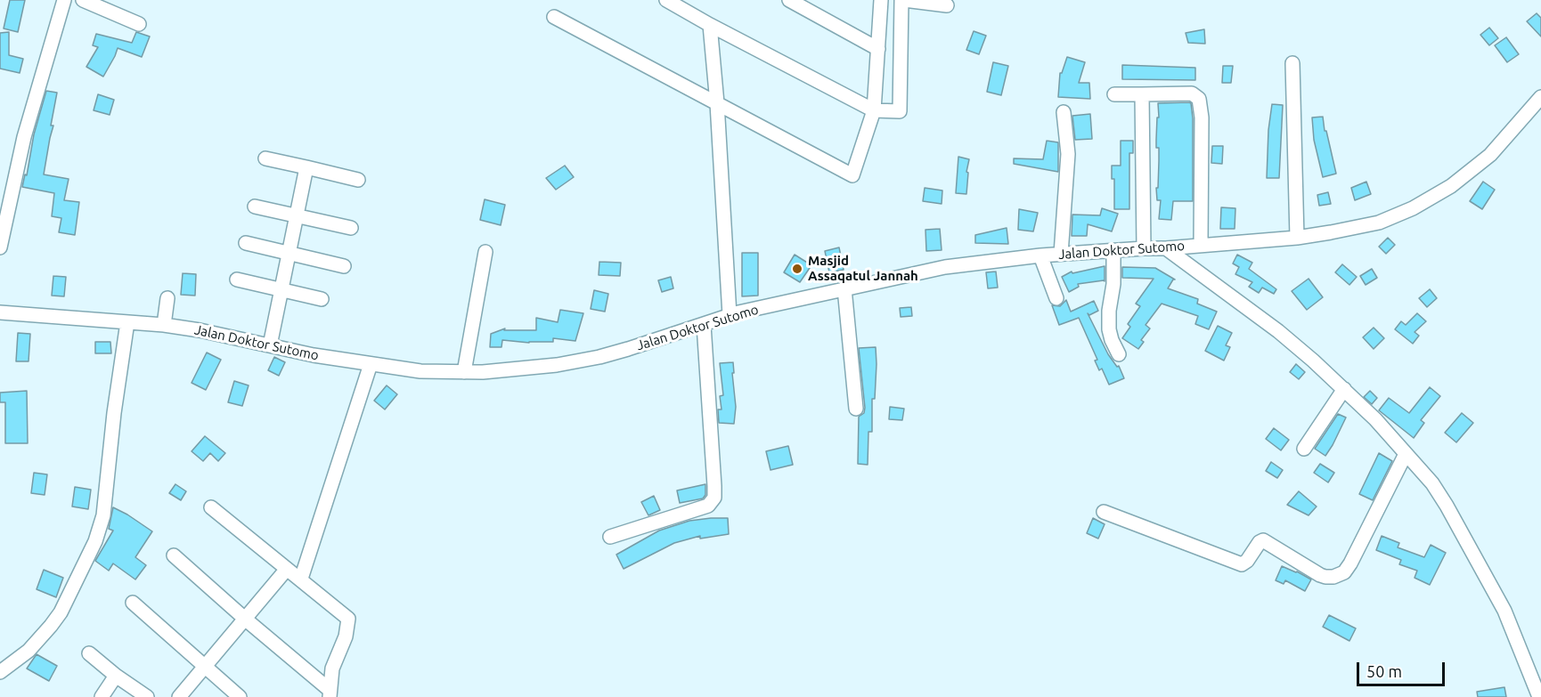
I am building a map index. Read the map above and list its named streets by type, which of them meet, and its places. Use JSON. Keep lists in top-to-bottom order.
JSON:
{
  "streets": {
    "street": ["Jalan Doktor Sutomo"]
  },
  "places": ["Masjid Assaqatul Jannah"],
  "scale_bar": "50 m"
}
